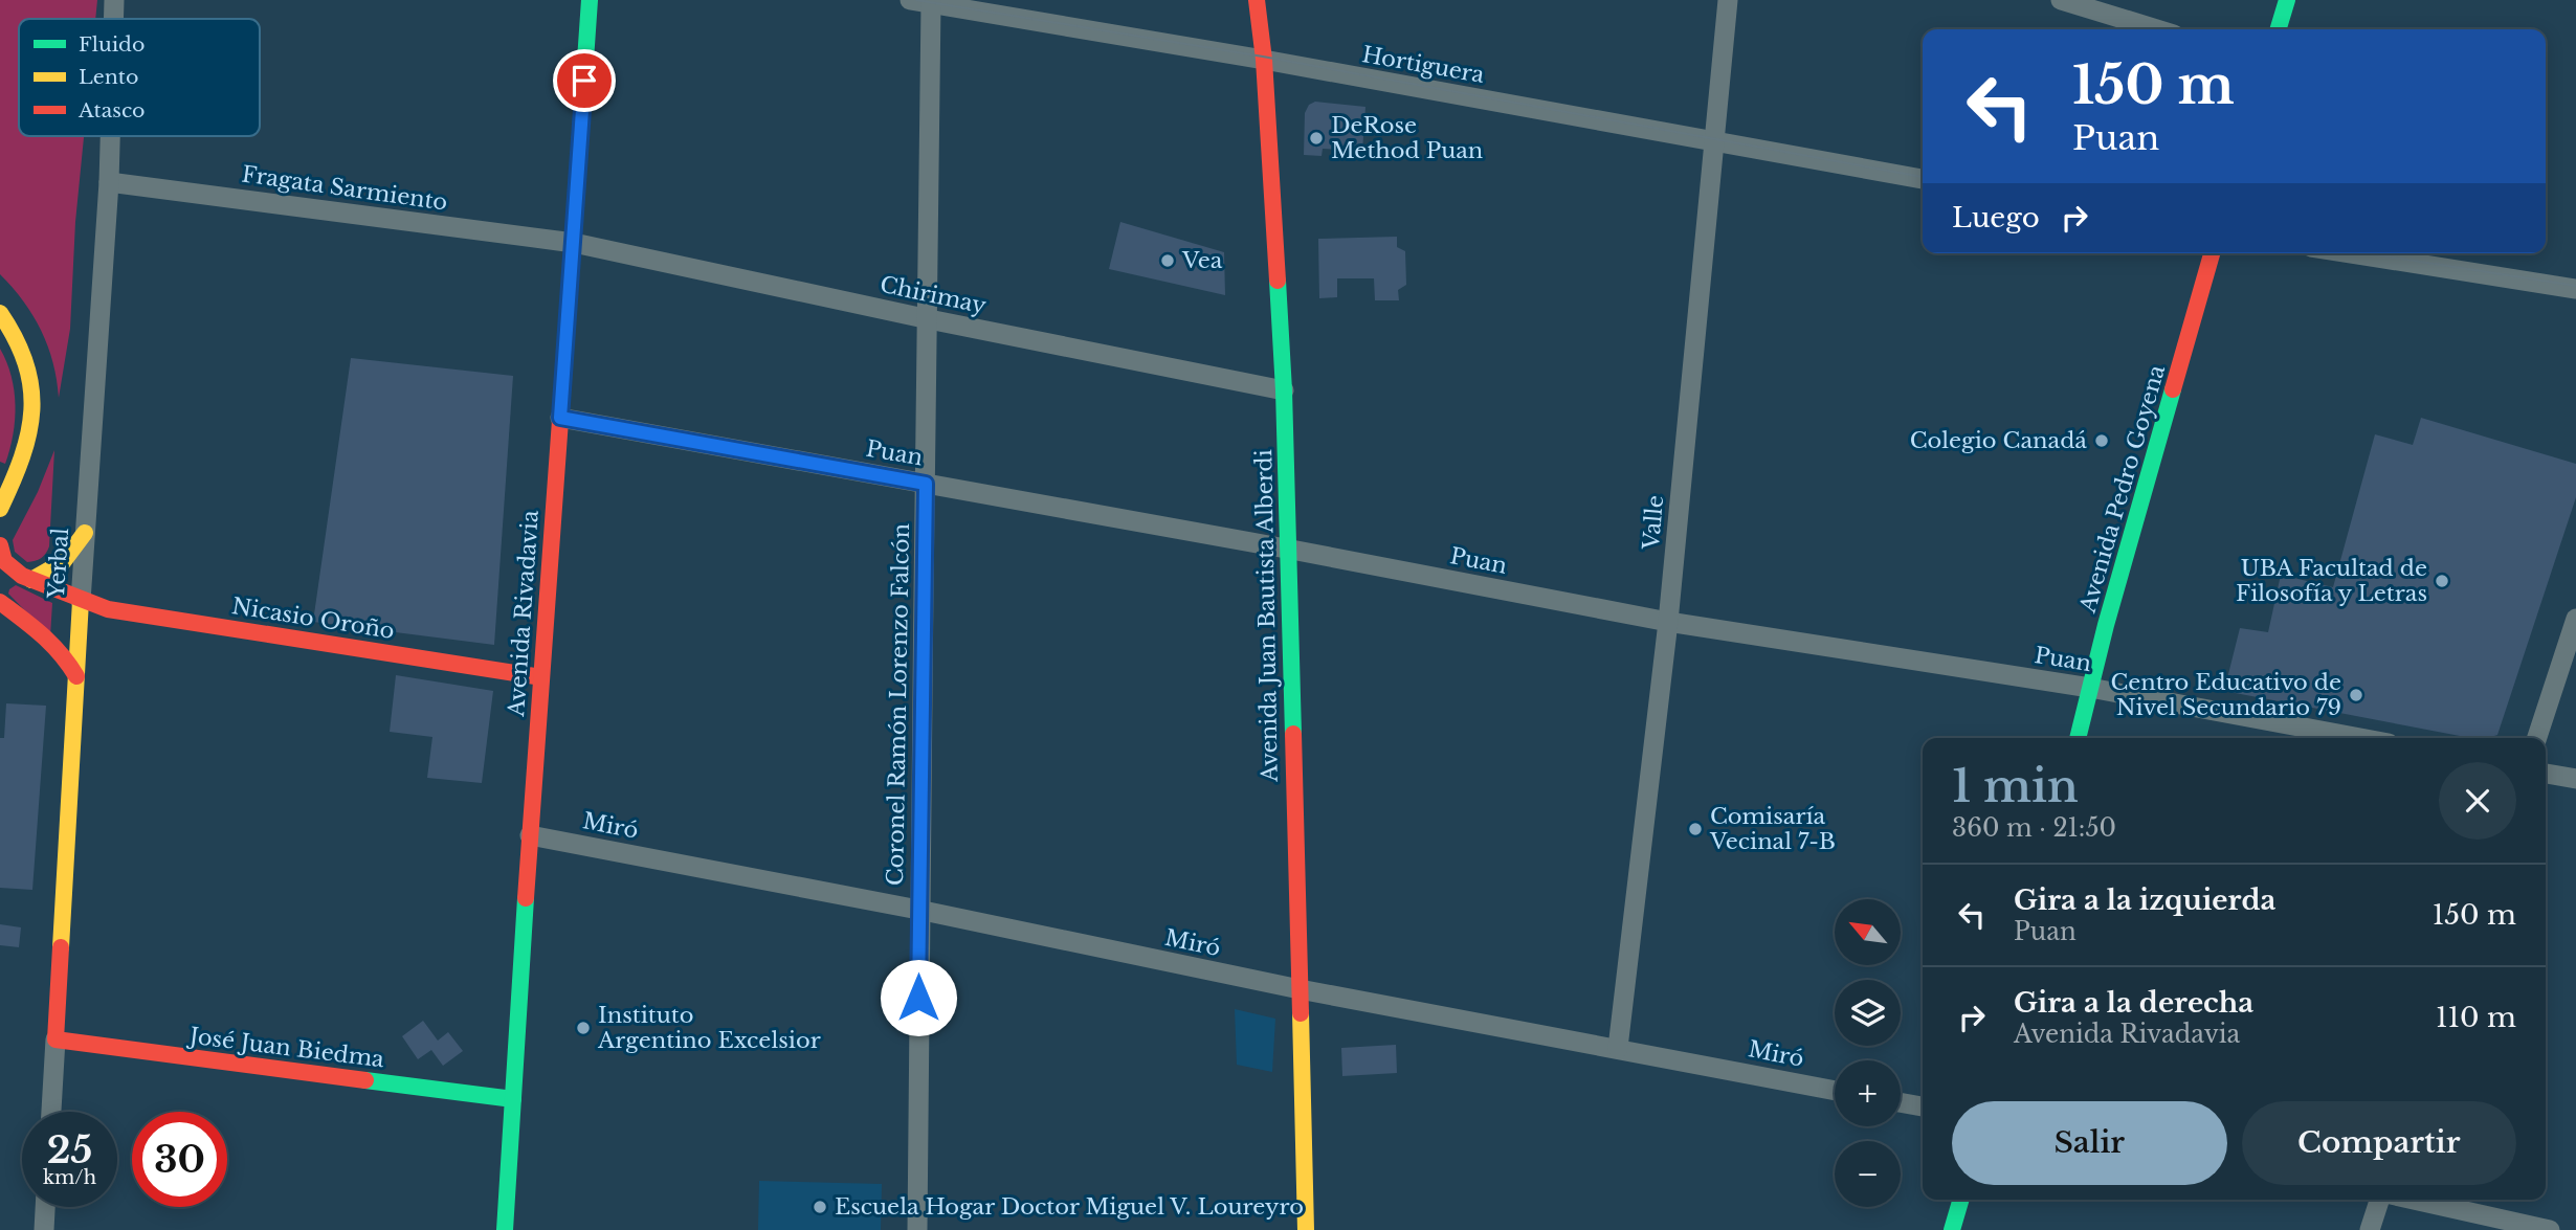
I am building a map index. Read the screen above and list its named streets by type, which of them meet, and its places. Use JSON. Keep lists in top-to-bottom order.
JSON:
{
  "streets": {
    "main road": [
      "Avenida Pedro Goyena",
      "Yerbal",
      "Avenida Rivadavia",
      "Avenida Juan Bautista Alberdi",
      "Nicasio Oroño",
      "José Juan Biedma"
    ],
    "street": [
      "Hortiguera",
      "Fragata Sarmiento",
      "Chirimay",
      "Puan",
      "Valle",
      "Coronel Ramón Lorenzo Falcón",
      "Miró"
    ]
  },
  "crossings": [
    ["Hortiguera", "Valle"],
    ["Hortiguera", "Avenida Juan Bautista Alberdi"],
    ["Hortiguera", "Coronel Ramón Lorenzo Falcón"],
    ["Fragata Sarmiento", "Chirimay"],
    ["Fragata Sarmiento", "Yerbal"],
    ["Fragata Sarmiento", "Avenida Rivadavia"],
    ["Chirimay", "Avenida Rivadavia"],
    ["Chirimay", "Avenida Juan Bautista Alberdi"],
    ["Chirimay", "Coronel Ramón Lorenzo Falcón"],
    ["Puan", "Avenida Pedro Goyena"],
    ["Puan", "Valle"],
    ["Puan", "Avenida Rivadavia"],
    ["Puan", "Avenida Juan Bautista Alberdi"],
    ["Puan", "Coronel Ramón Lorenzo Falcón"],
    ["Valle", "Miró"],
    ["Yerbal", "Nicasio Oroño"],
    ["Yerbal", "José Juan Biedma"],
    ["Avenida Rivadavia", "Nicasio Oroño"],
    ["Avenida Rivadavia", "Miró"],
    ["Avenida Rivadavia", "José Juan Biedma"],
    ["Avenida Juan Bautista Alberdi", "Miró"],
    ["Coronel Ramón Lorenzo Falcón", "Miró"]
  ],
  "places": [
    "DeRose Method Puan",
    "Vea",
    "Colegio Canadá",
    "UBA Facultad de Filosofía y Letras",
    "Centro Educativo de Nivel Secundario 79",
    "Comisaría Vecinal 7-B",
    "Instituto Argentino Excelsior",
    "Escuela Hogar Doctor Miguel V. Loureyro"
  ],
  "legend": ["Fluido", "Lento", "Atasco"],
  "north": "top left",
  "page": {
    "turn": ["150 m", "Puan"],
    "then": "Luego",
    "heading": ["1 min", "360 m · 21:50"],
    "list": [
      {
        "name": "Gira a la izquierda",
        "note": "Puan",
        "value": "150 m"
      },
      {
        "name": "Gira a la derecha",
        "note": "Avenida Rivadavia",
        "value": "110 m"
      }
    ],
    "map_buttons": ["+", "−"],
    "buttons": ["Salir", "Compartir"],
    "speed": "25 km/h",
    "limit": "30"
  }
}
